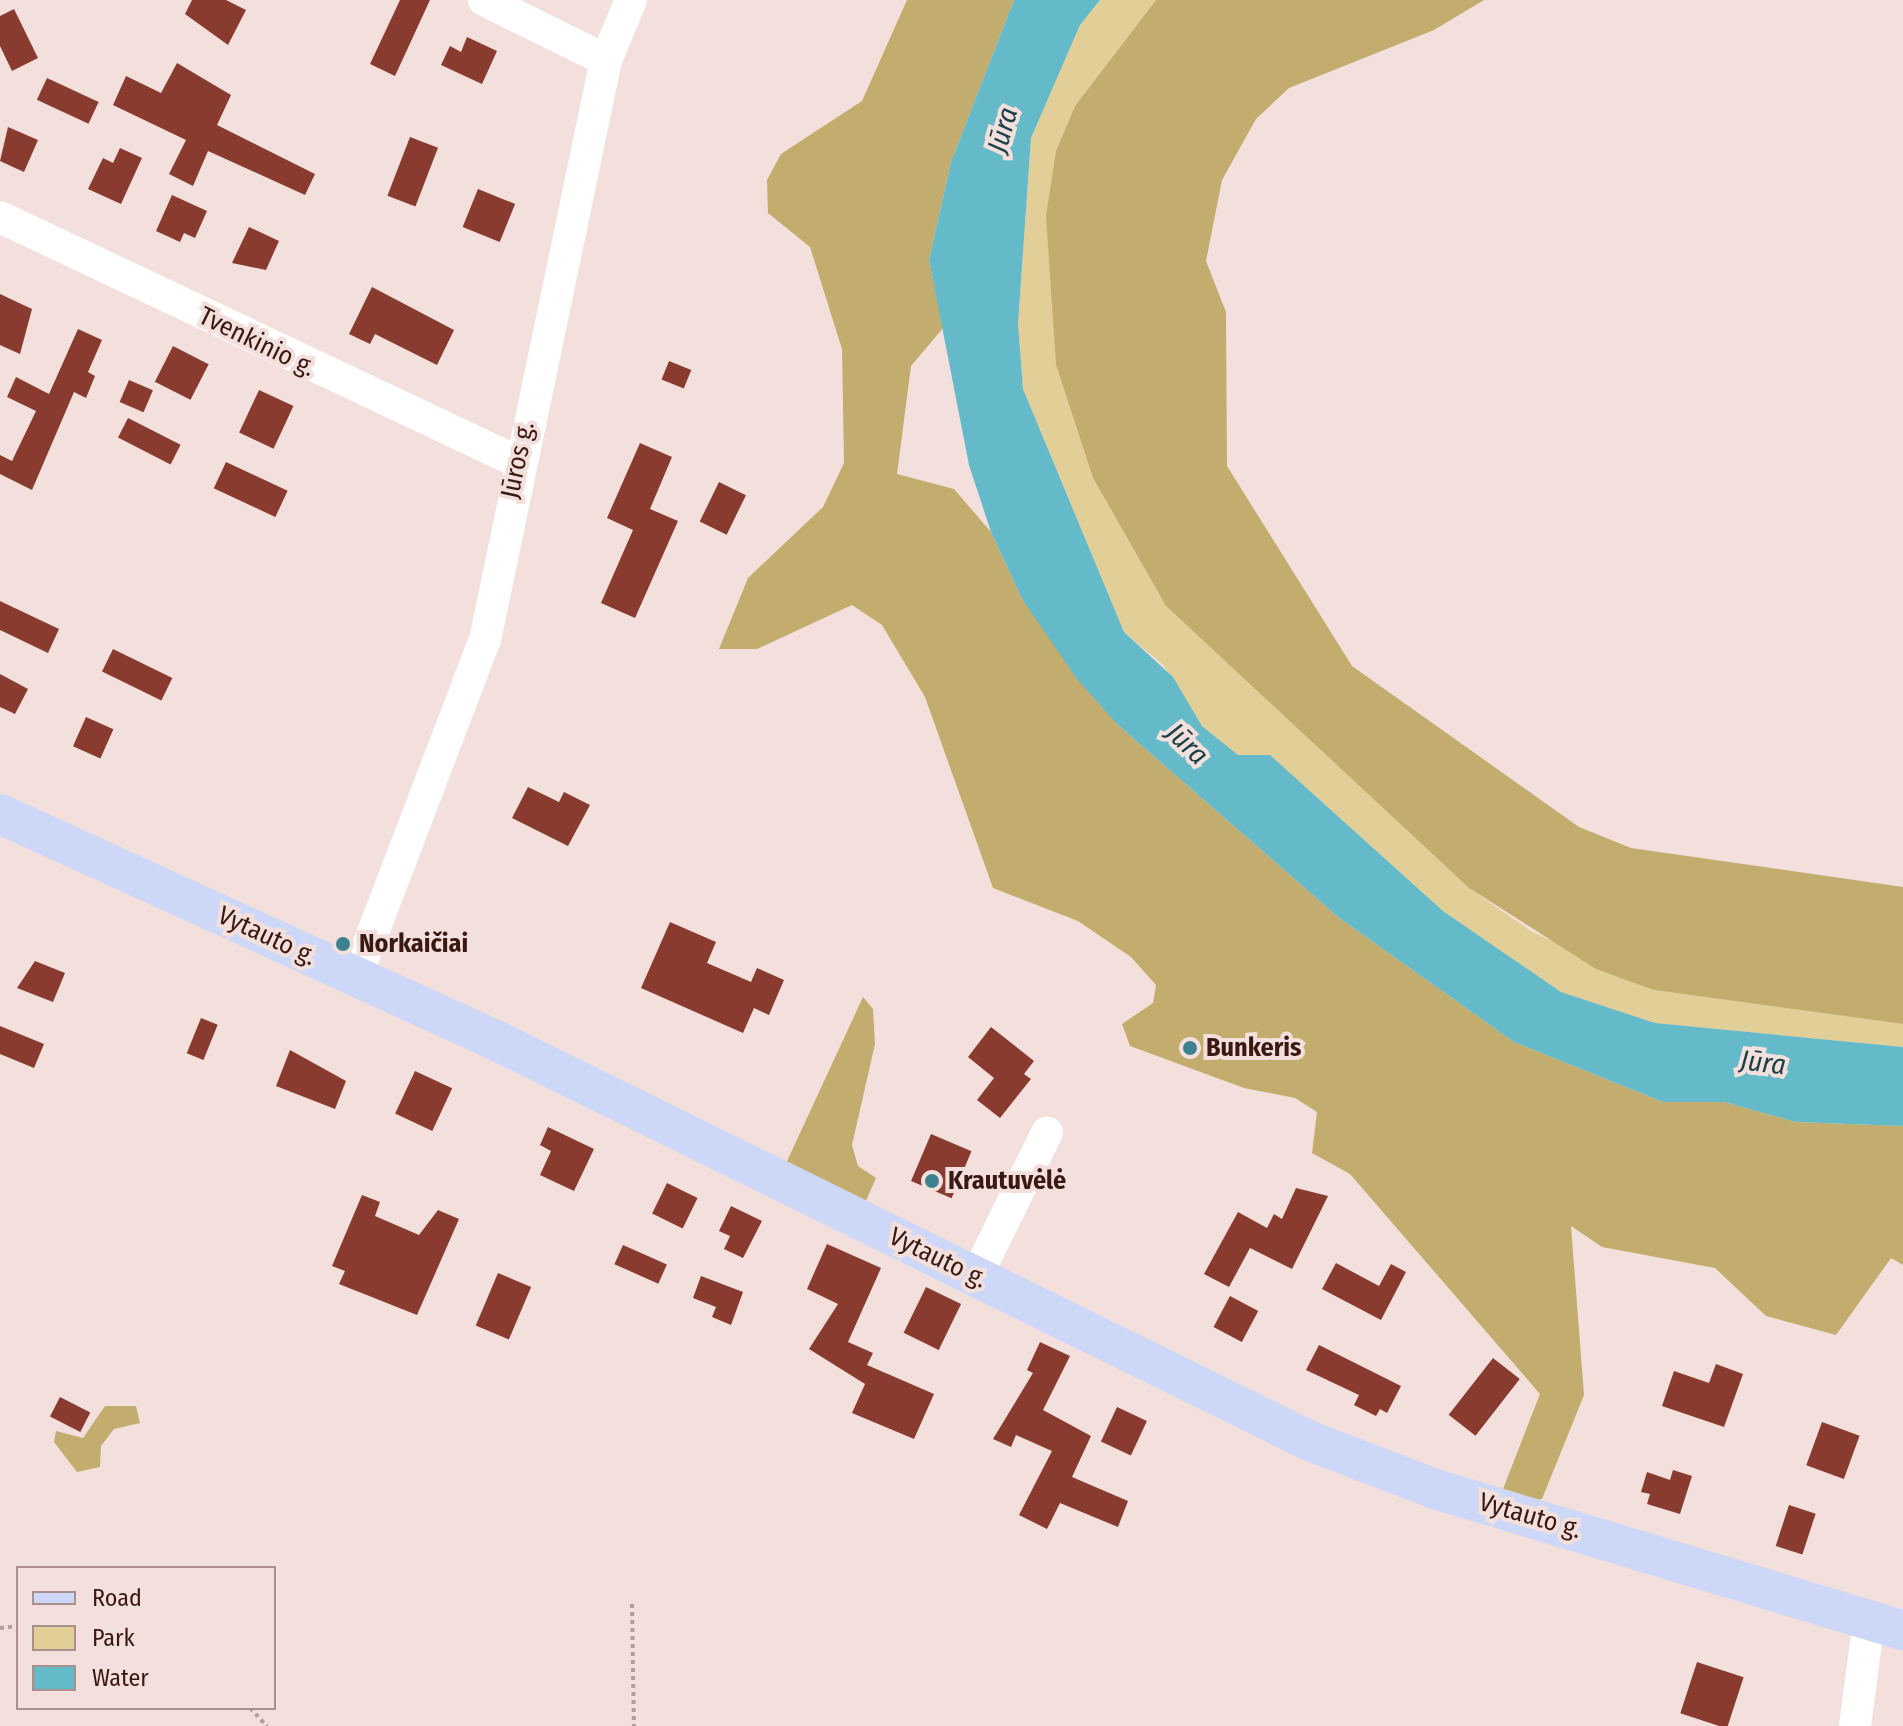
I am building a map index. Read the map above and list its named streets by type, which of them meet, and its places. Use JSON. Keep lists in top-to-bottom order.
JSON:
{
  "streets": {
    "main road": ["Vytauto g."],
    "street": ["Tvenkinio g.", "Jūros g."]
  },
  "crossings": [
    ["Tvenkinio g.", "Jūros g."],
    ["Jūros g.", "Vytauto g."]
  ],
  "water": ["Jūra"],
  "places": ["Norkaičiai", "Bunkeris", "Krautuvėlė"],
  "legend": ["Road", "Park", "Water"]
}
